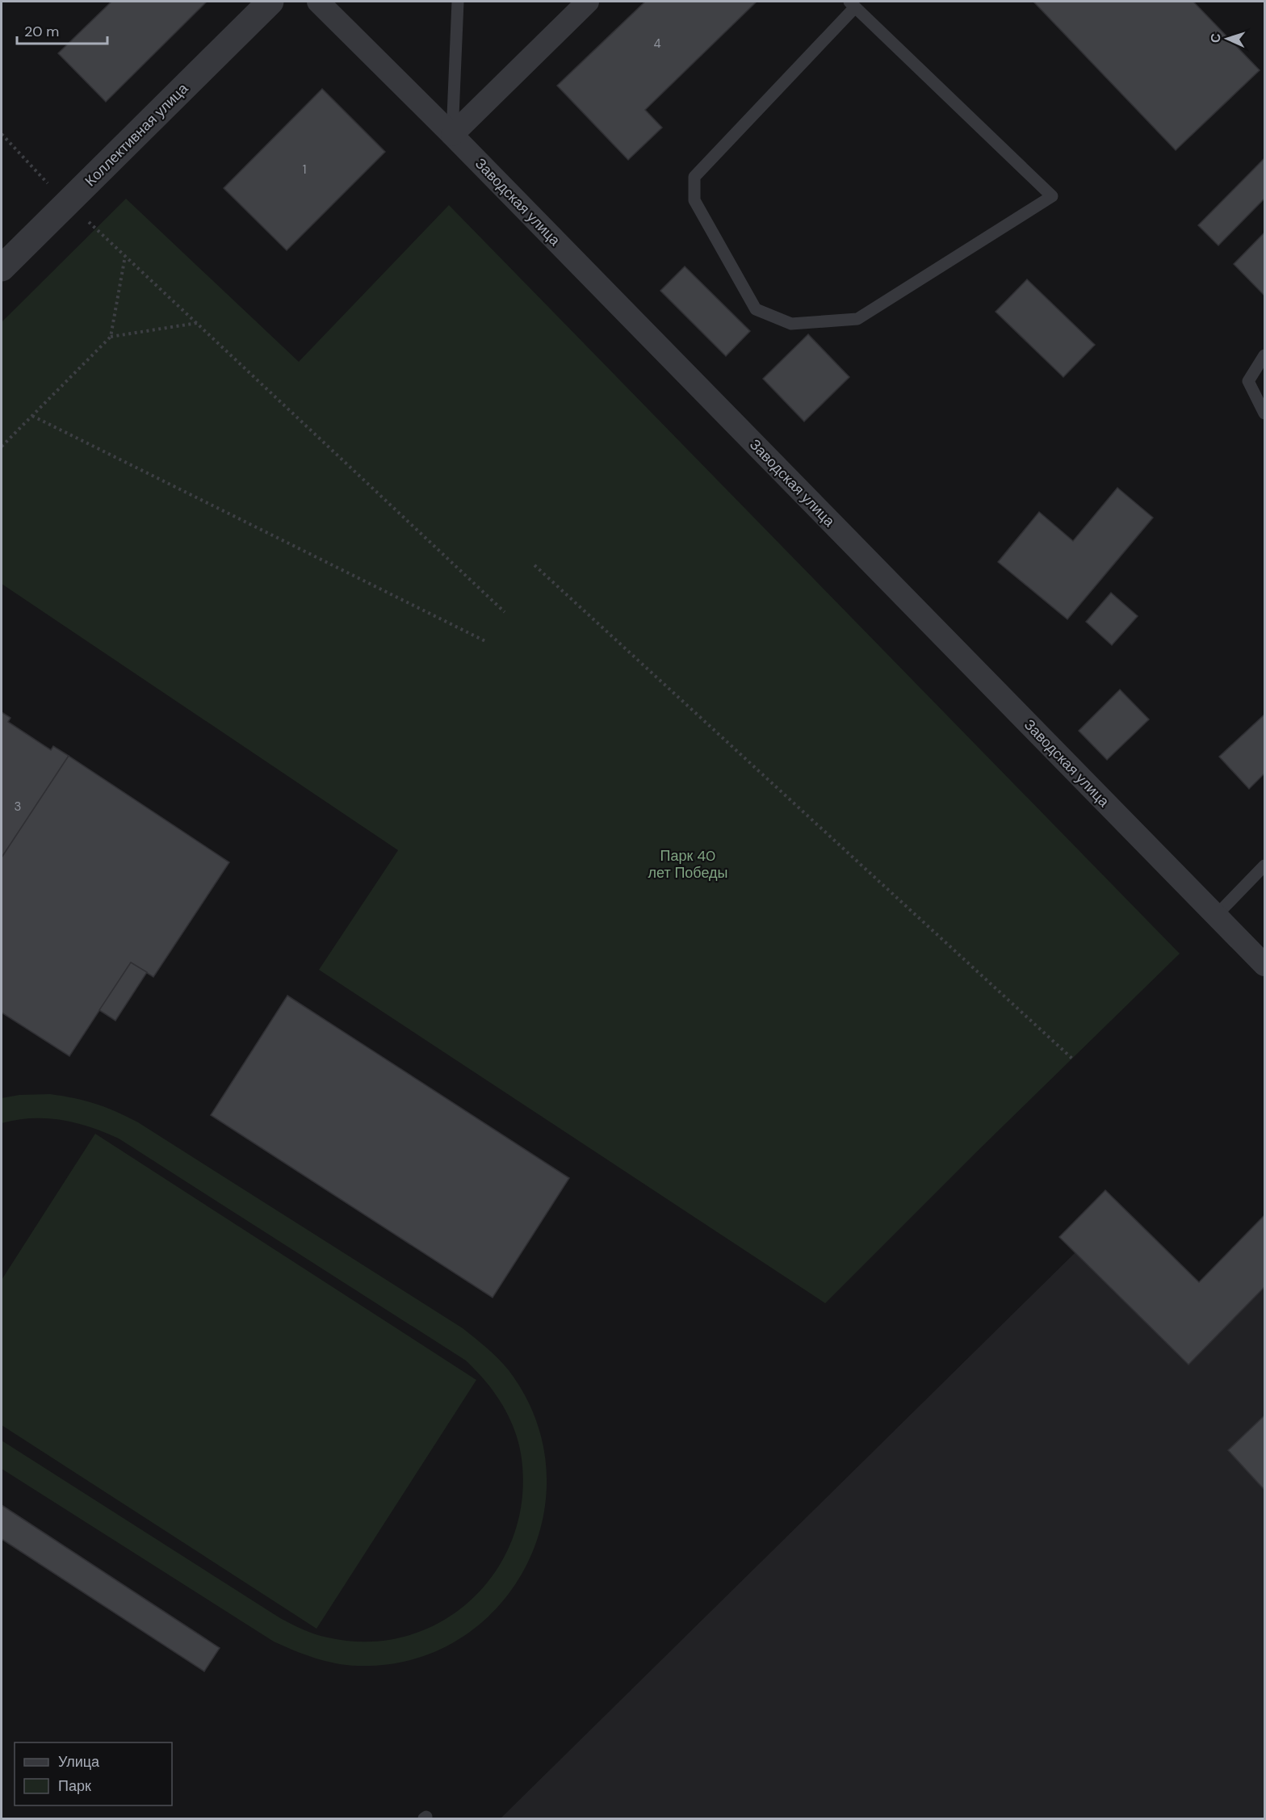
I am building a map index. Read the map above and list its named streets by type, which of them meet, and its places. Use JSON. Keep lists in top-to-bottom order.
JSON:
{
  "streets": {
    "street": ["Коллективная улица", "Заводская улица"]
  },
  "parks": ["Парк 40 лет Победы"],
  "house_numbers": ["4", "1", "3"],
  "legend": ["Улица", "Парк"],
  "scale_bar": "20 m",
  "north": "left"
}
